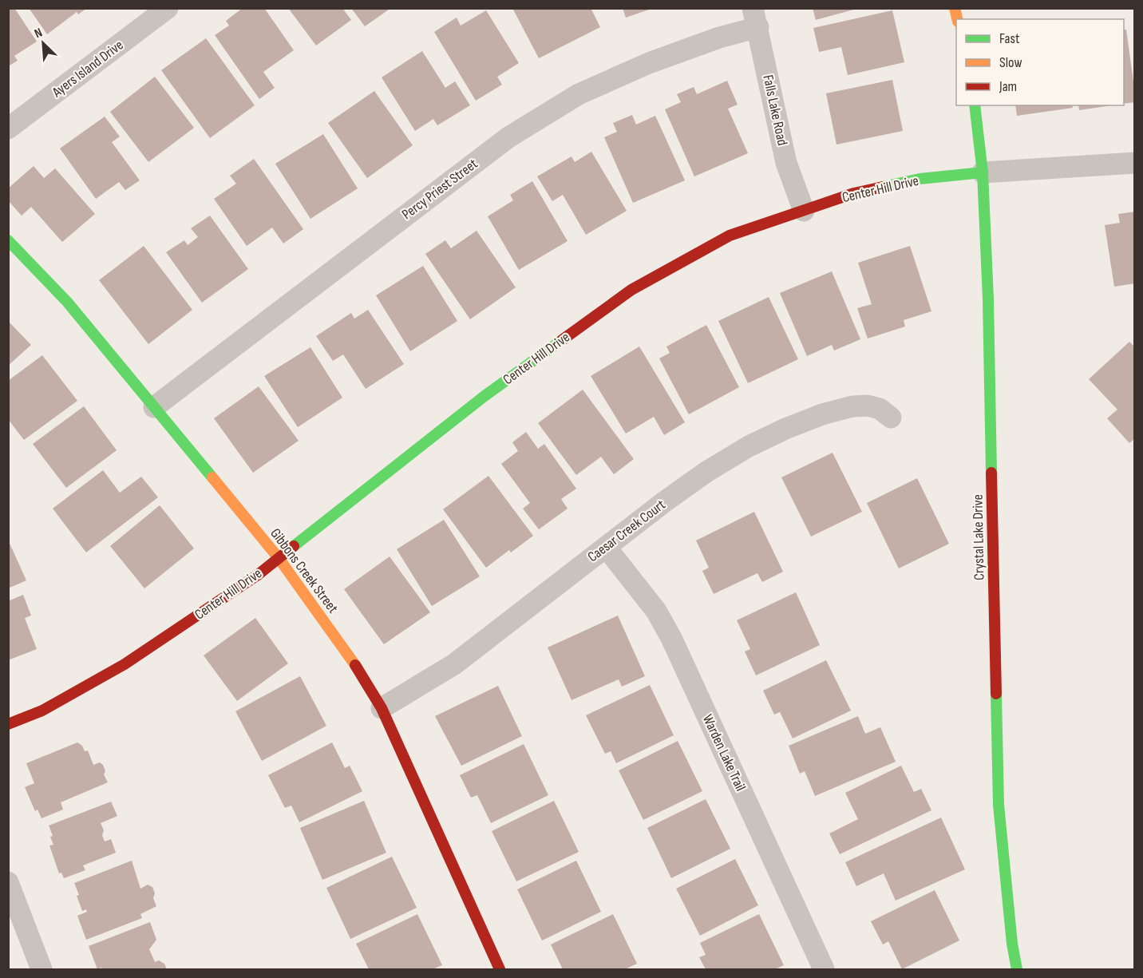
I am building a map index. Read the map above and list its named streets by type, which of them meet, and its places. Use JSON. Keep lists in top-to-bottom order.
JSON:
{
  "streets": {
    "street": [
      "Ayers Island Drive",
      "Falls Lake Road",
      "Percy Priest Street",
      "Center Hill Drive",
      "Caesar Creek Court",
      "Crystal Lake Drive",
      "Gibbons Creek Street",
      "Warden Lake Trail"
    ]
  },
  "crossings": [
    ["Falls Lake Road", "Percy Priest Street"],
    ["Falls Lake Road", "Center Hill Drive"],
    ["Percy Priest Street", "Gibbons Creek Street"],
    ["Center Hill Drive", "Crystal Lake Drive"],
    ["Center Hill Drive", "Gibbons Creek Street"],
    ["Caesar Creek Court", "Gibbons Creek Street"],
    ["Caesar Creek Court", "Warden Lake Trail"]
  ],
  "legend": ["Fast", "Slow", "Jam"],
  "north": "top left"
}
